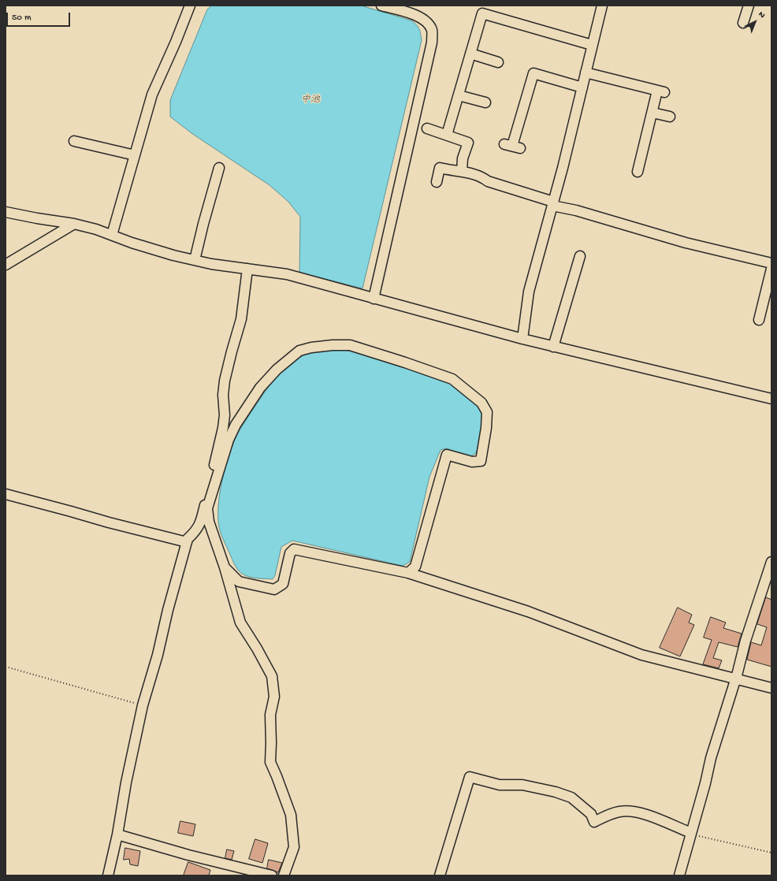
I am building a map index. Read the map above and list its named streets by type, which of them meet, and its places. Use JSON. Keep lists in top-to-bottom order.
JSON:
{
  "water": ["中池"],
  "scale_bar": "50 m",
  "north": "top right"
}
